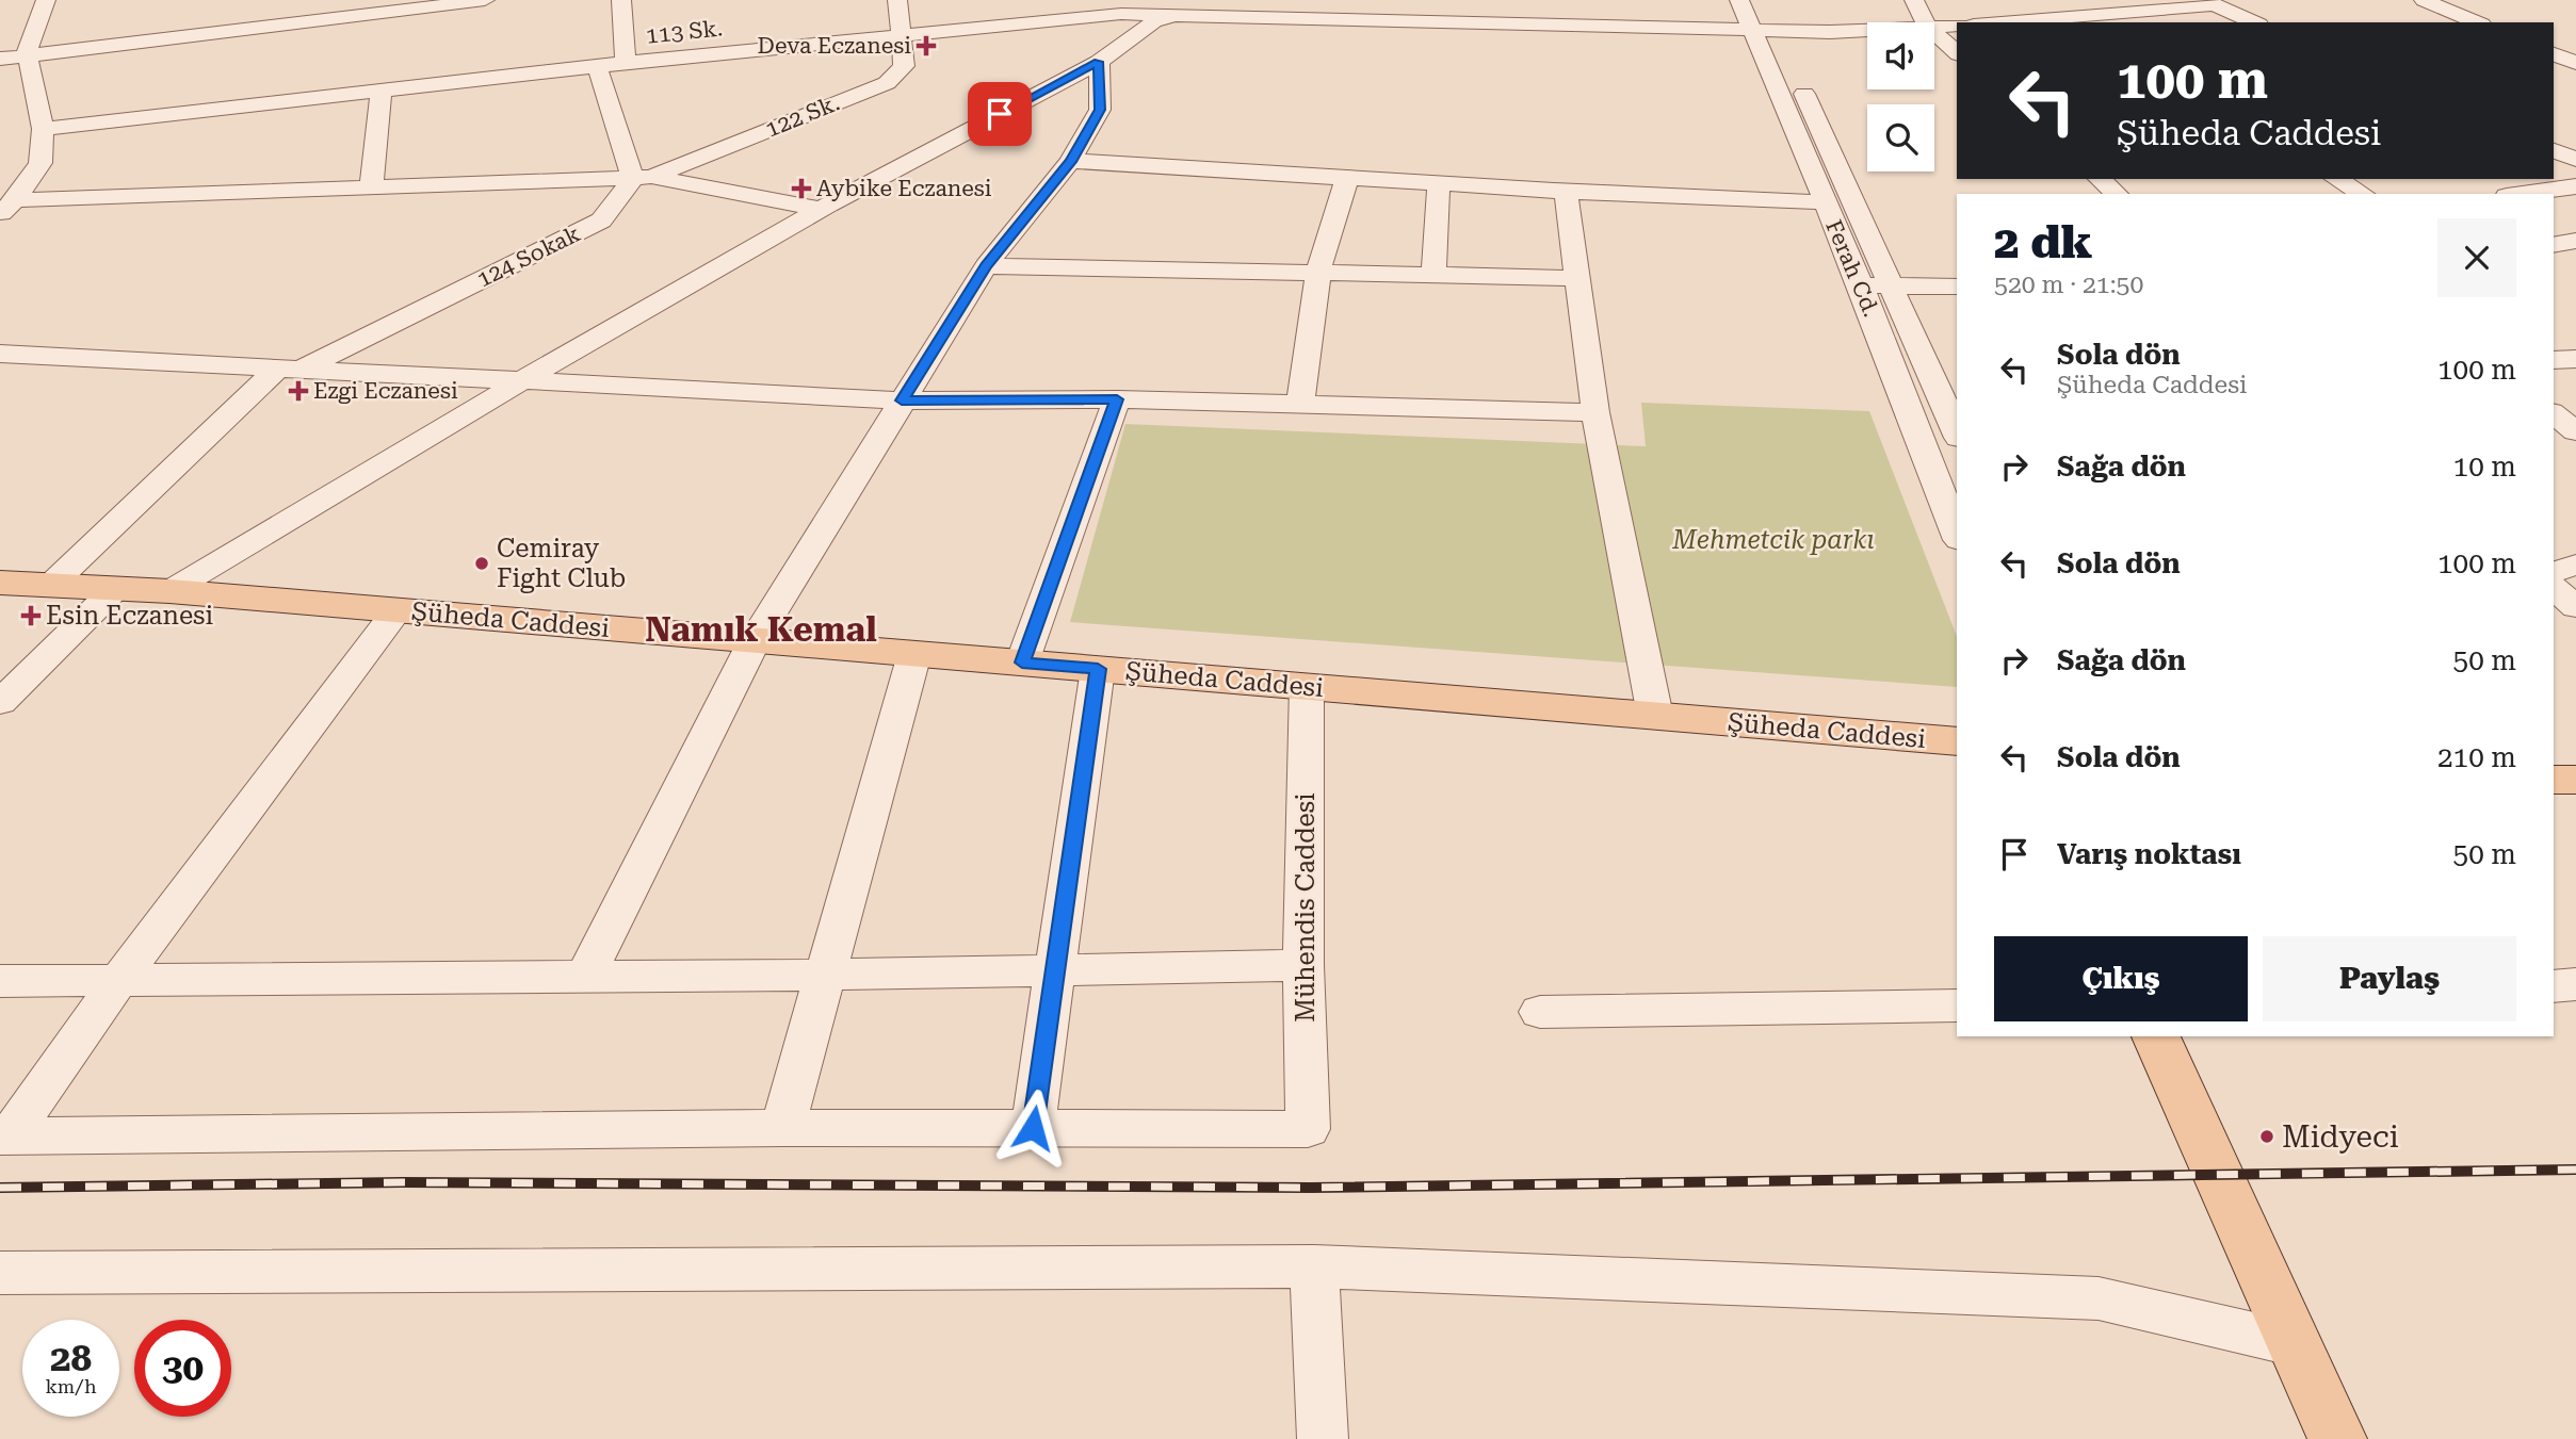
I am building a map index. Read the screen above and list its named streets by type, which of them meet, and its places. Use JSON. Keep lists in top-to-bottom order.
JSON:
{
  "streets": {
    "main road": ["Şüheda Caddesi"],
    "street": [
      "113 Sk.",
      "122 Sk.",
      "124 Sokak",
      "Ferah Cd.",
      "Mühendis Caddesi"
    ]
  },
  "crossings": [
    ["113 Sk.", "122 Sk."],
    ["113 Sk.", "Ferah Cd."],
    ["122 Sk.", "124 Sokak"],
    ["Şüheda Caddesi", "Mühendis Caddesi"]
  ],
  "districts": ["Namık Kemal"],
  "parks": ["Mehmetcik parkı"],
  "places": {
    "health": [
      "Deva Eczanesi",
      "Aybike Eczanesi",
      "Ezgi Eczanesi",
      "Esin Eczanesi"
    ],
    "other": ["Cemiray Fight Club", "Midyeci"]
  },
  "page": {
    "turn": ["100 m", "Şüheda Caddesi"],
    "heading": ["2 dk", "520 m · 21:50"],
    "list": [
      {
        "name": "Sola dön",
        "note": "Şüheda Caddesi",
        "value": "100 m"
      },
      {
        "name": "Sağa dön",
        "value": "10 m"
      },
      {
        "name": "Sola dön",
        "value": "100 m"
      },
      {
        "name": "Sağa dön",
        "value": "50 m"
      },
      {
        "name": "Sola dön",
        "value": "210 m"
      },
      {
        "name": "Varış noktası",
        "value": "50 m"
      }
    ],
    "buttons": ["Çıkış", "Paylaş"],
    "speed": "28 km/h",
    "limit": "30"
  }
}
